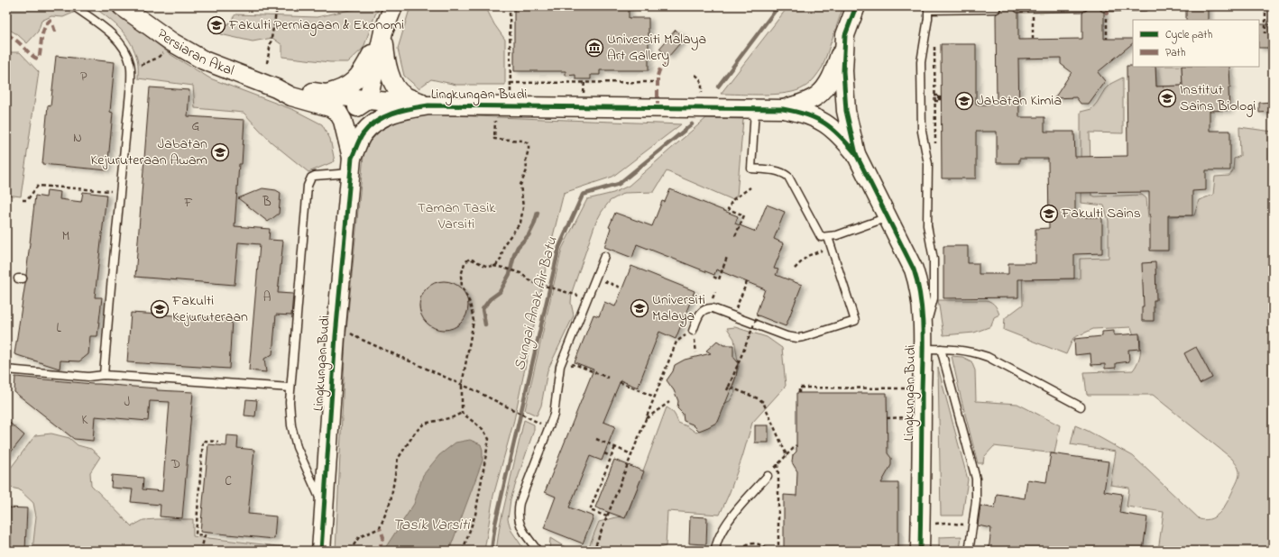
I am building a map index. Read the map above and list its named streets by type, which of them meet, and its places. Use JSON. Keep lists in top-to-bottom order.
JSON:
{
  "streets": {
    "street": ["Persiaran Akal", "Lingkungan Budi"]
  },
  "crossings": [
    ["Persiaran Akal", "Lingkungan Budi"]
  ],
  "water": ["Sungai Anak Air Batu", "Tasik Varsiti"],
  "parks": ["Taman Tasik Varsiti"],
  "places": {
    "school or university": [
      "Fakulti Perniagaan & Ekonomi",
      "Institut Sains Biologi",
      "Jabatan Kimia",
      "Jabatan Kejuruteraan Awam",
      "Fakulti Sains",
      "Universiti Malaya",
      "Fakulti Kejuruteraan"
    ],
    "museum": ["Universiti Malaya Art Gallery"]
  },
  "house_numbers": [
    "P",
    "G",
    "N",
    "B",
    "F",
    "M",
    "A",
    "L",
    "J",
    "K",
    "D",
    "C"
  ],
  "legend": ["Cycle path", "Path"]
}
